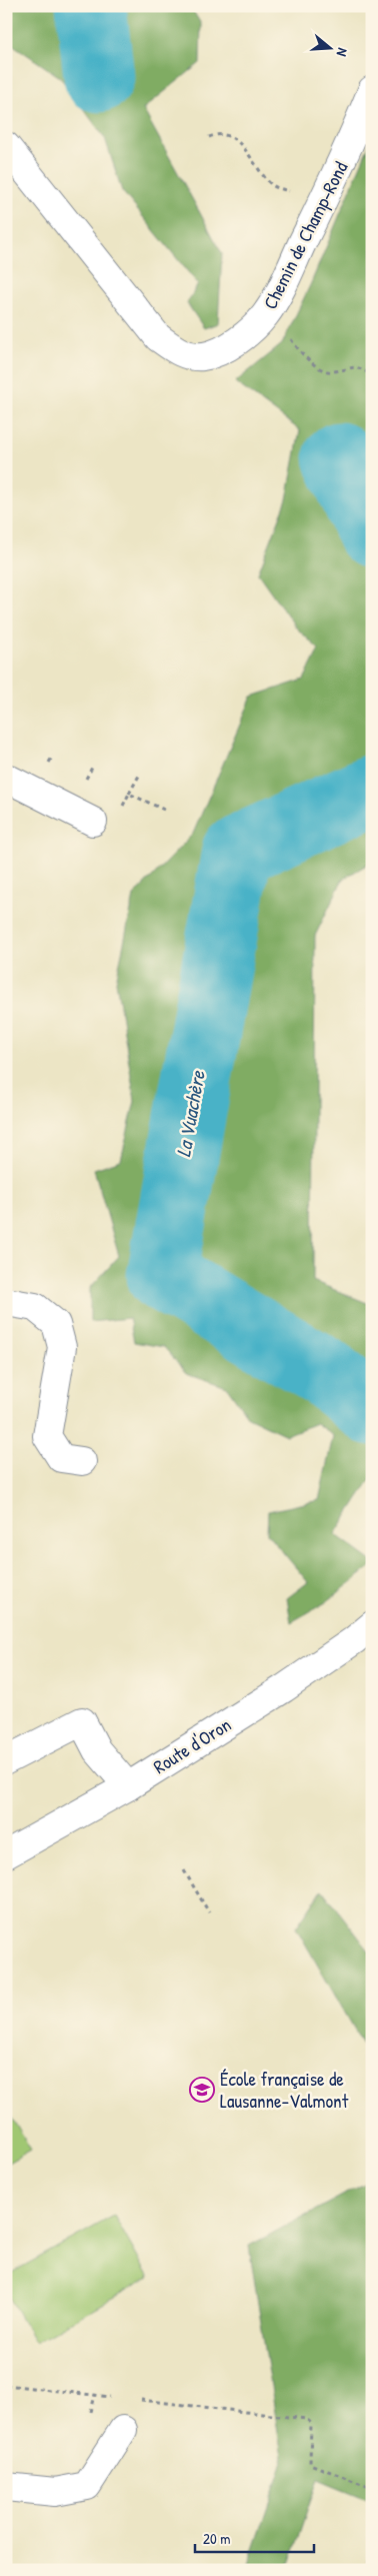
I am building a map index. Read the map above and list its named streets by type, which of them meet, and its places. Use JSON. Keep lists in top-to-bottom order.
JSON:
{
  "streets": {
    "street": ["Chemin de Champ-Rond", "Route d'Oron"]
  },
  "water": ["La Vuachère"],
  "places": {
    "school or university": ["École française de Lausanne-Valmont"]
  },
  "scale_bar": "20 m",
  "north": "right"
}
